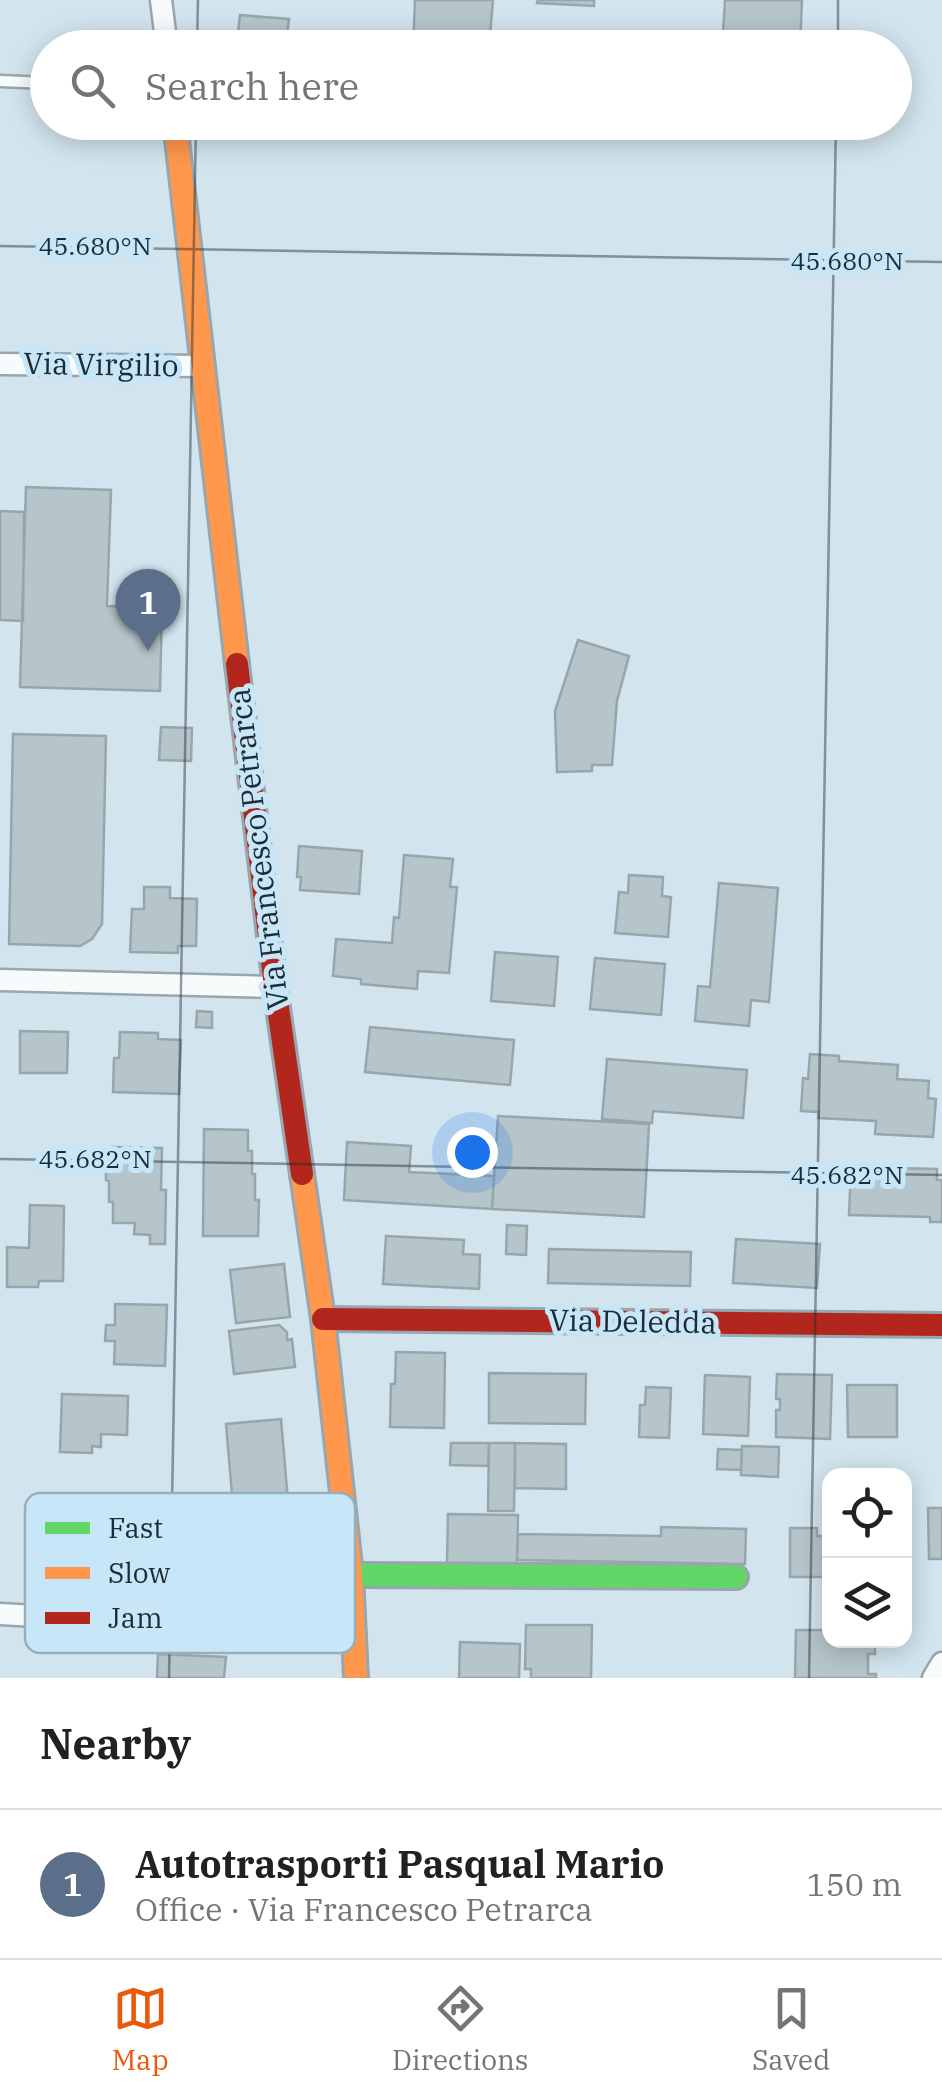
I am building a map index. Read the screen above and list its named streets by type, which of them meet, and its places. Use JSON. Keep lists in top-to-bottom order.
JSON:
{
  "streets": {
    "street": ["Via Virgilio", "Via Francesco Petrarca", "Via Deledda"]
  },
  "crossings": [
    ["Via Virgilio", "Via Francesco Petrarca"],
    ["Via Francesco Petrarca", "Via Deledda"]
  ],
  "legend": ["Fast", "Slow", "Jam"],
  "page": {
    "search": "Search here",
    "pins": "1",
    "heading": "Nearby",
    "list": [
      {
        "mark": "1",
        "name": "Autotrasporti Pasqual Mario",
        "note": "Office · Via Francesco Petrarca",
        "value": "150 m"
      }
    ],
    "nav": ["Map", "Directions", "Saved"]
  },
  "coordinates": ["45.680°N", "45.682°N"]
}
